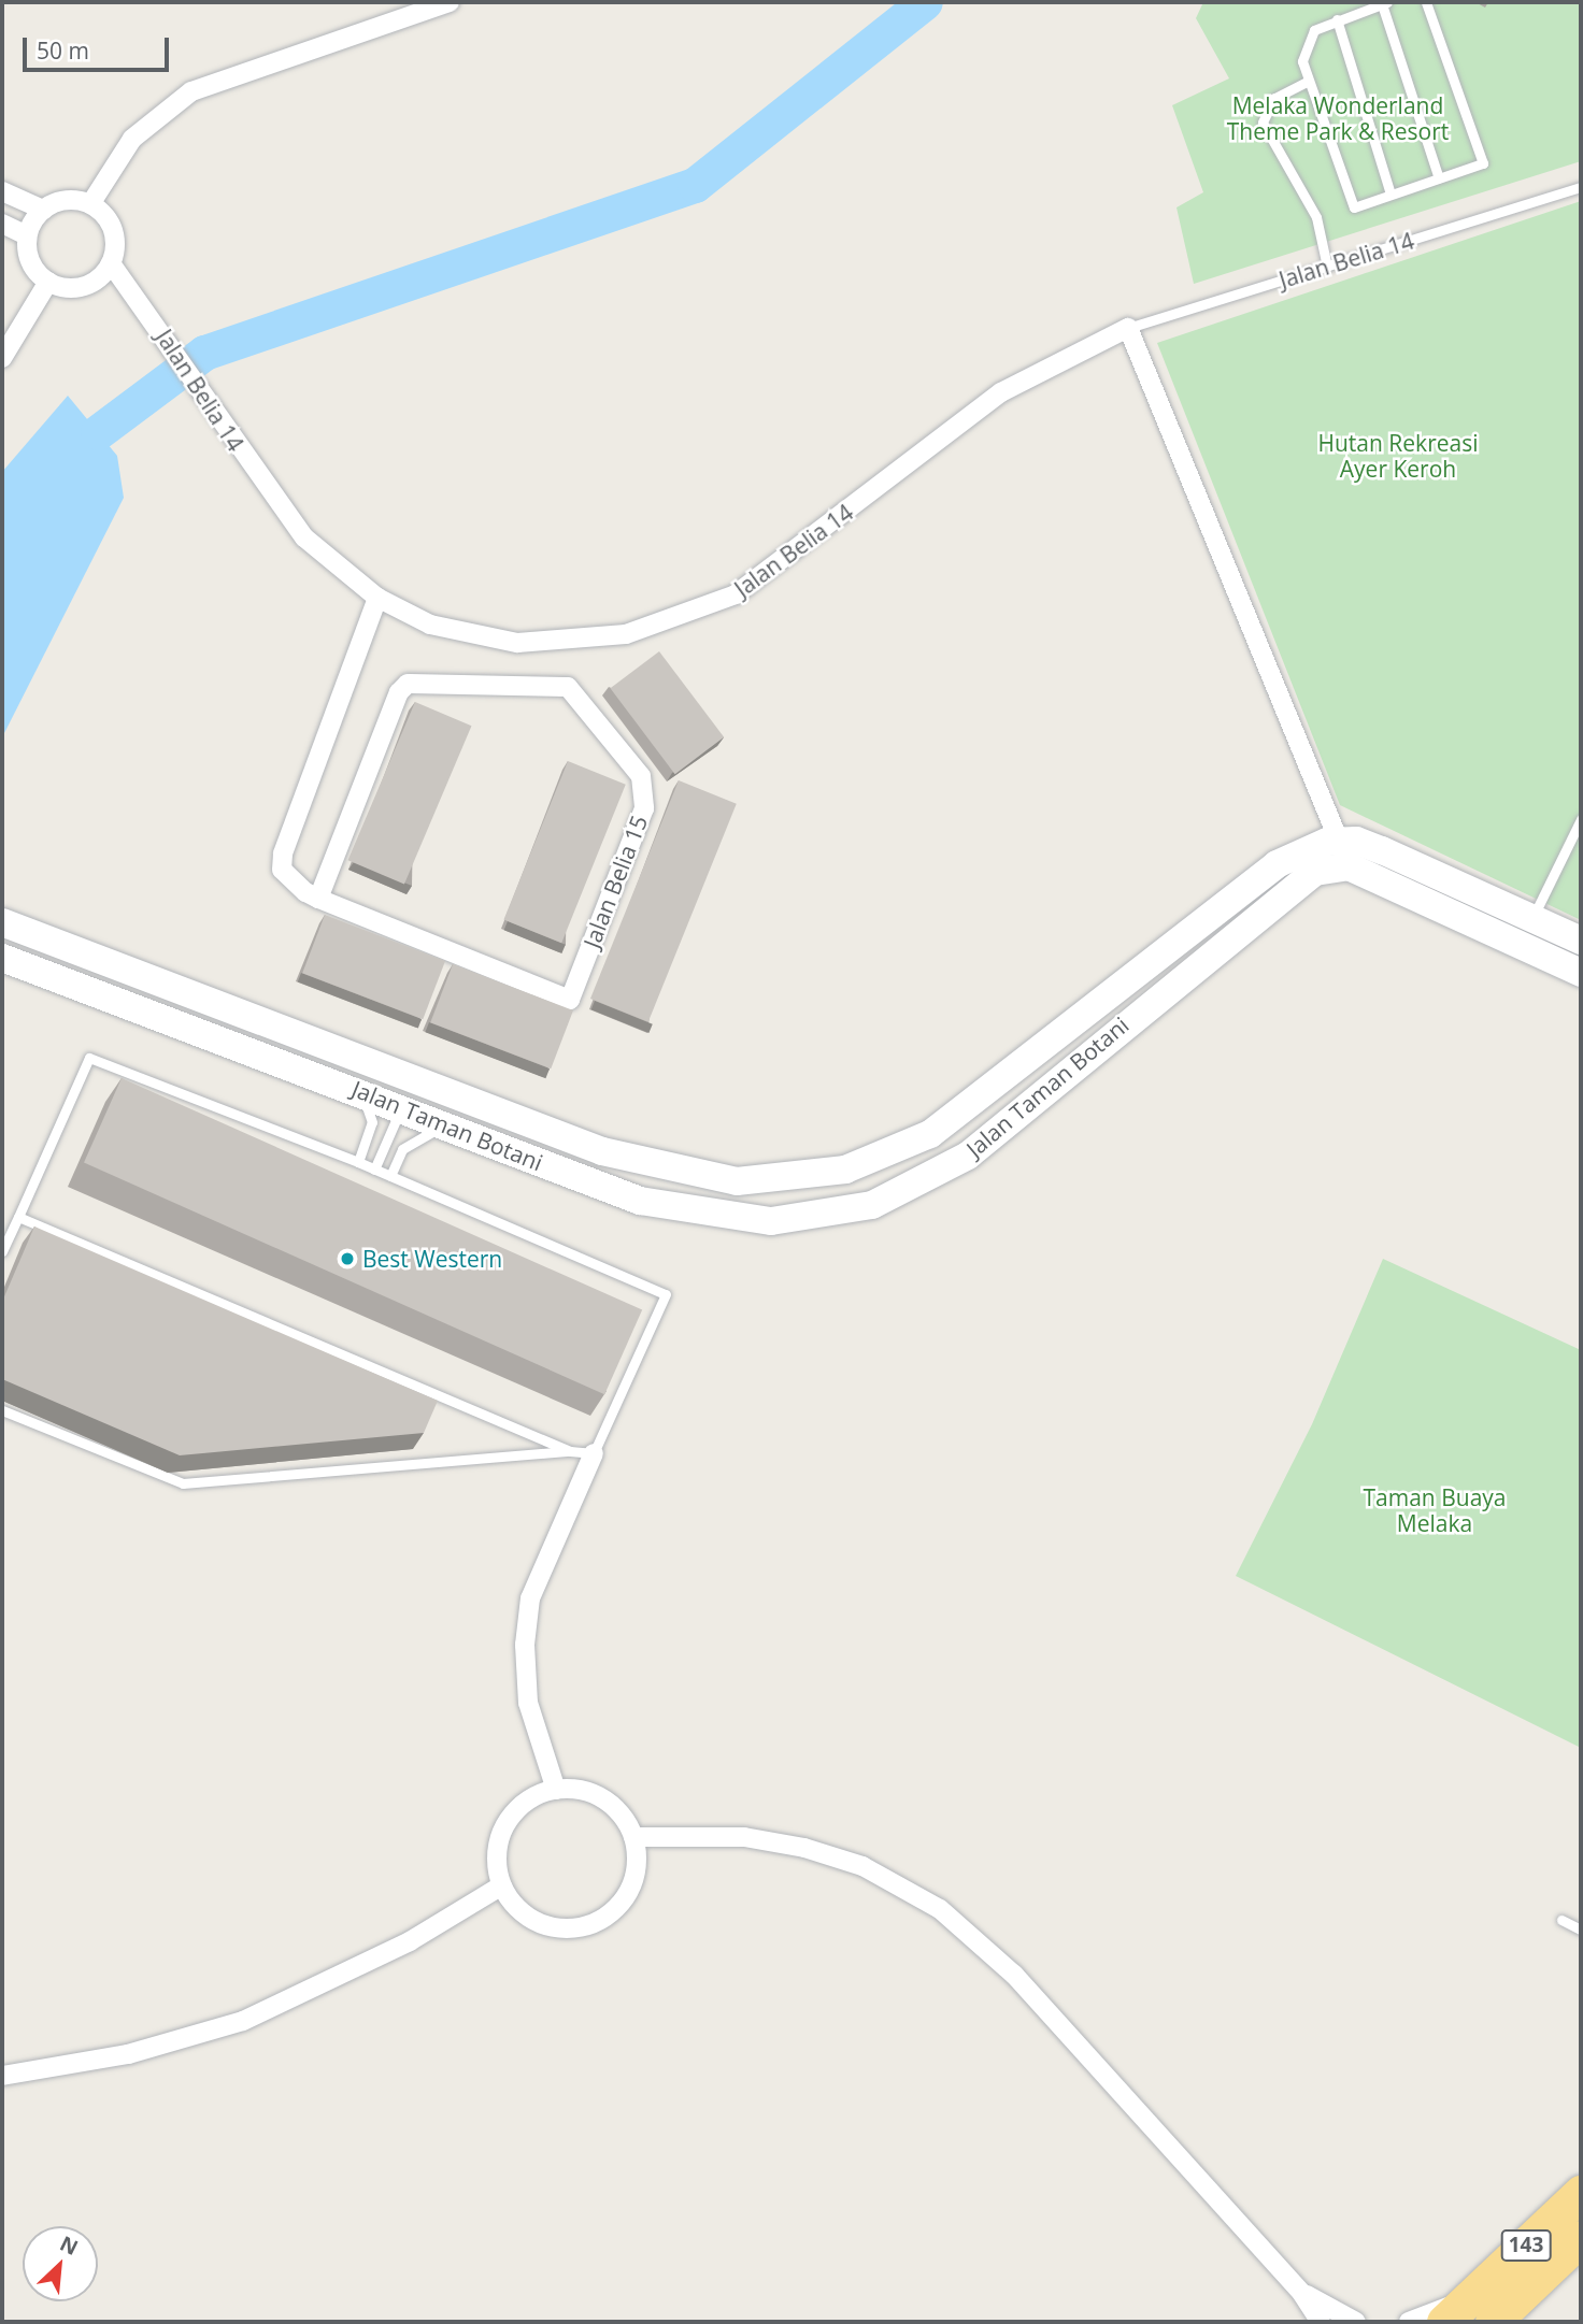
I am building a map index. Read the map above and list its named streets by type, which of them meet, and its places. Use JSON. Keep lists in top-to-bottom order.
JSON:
{
  "streets": {
    "highway": ["143"],
    "street": ["Jalan Belia 14", "Jalan Belia 15", "Jalan Taman Botani"]
  },
  "crossings": [
    ["Jalan Belia 14", "Jalan Belia 15"]
  ],
  "parks": ["Melaka Wonderland Theme Park & Resort", "Hutan Rekreasi Ayer Keroh", "Taman Buaya Melaka"],
  "places": ["Best Western"],
  "scale_bar": "50 m",
  "north": "top right"
}
